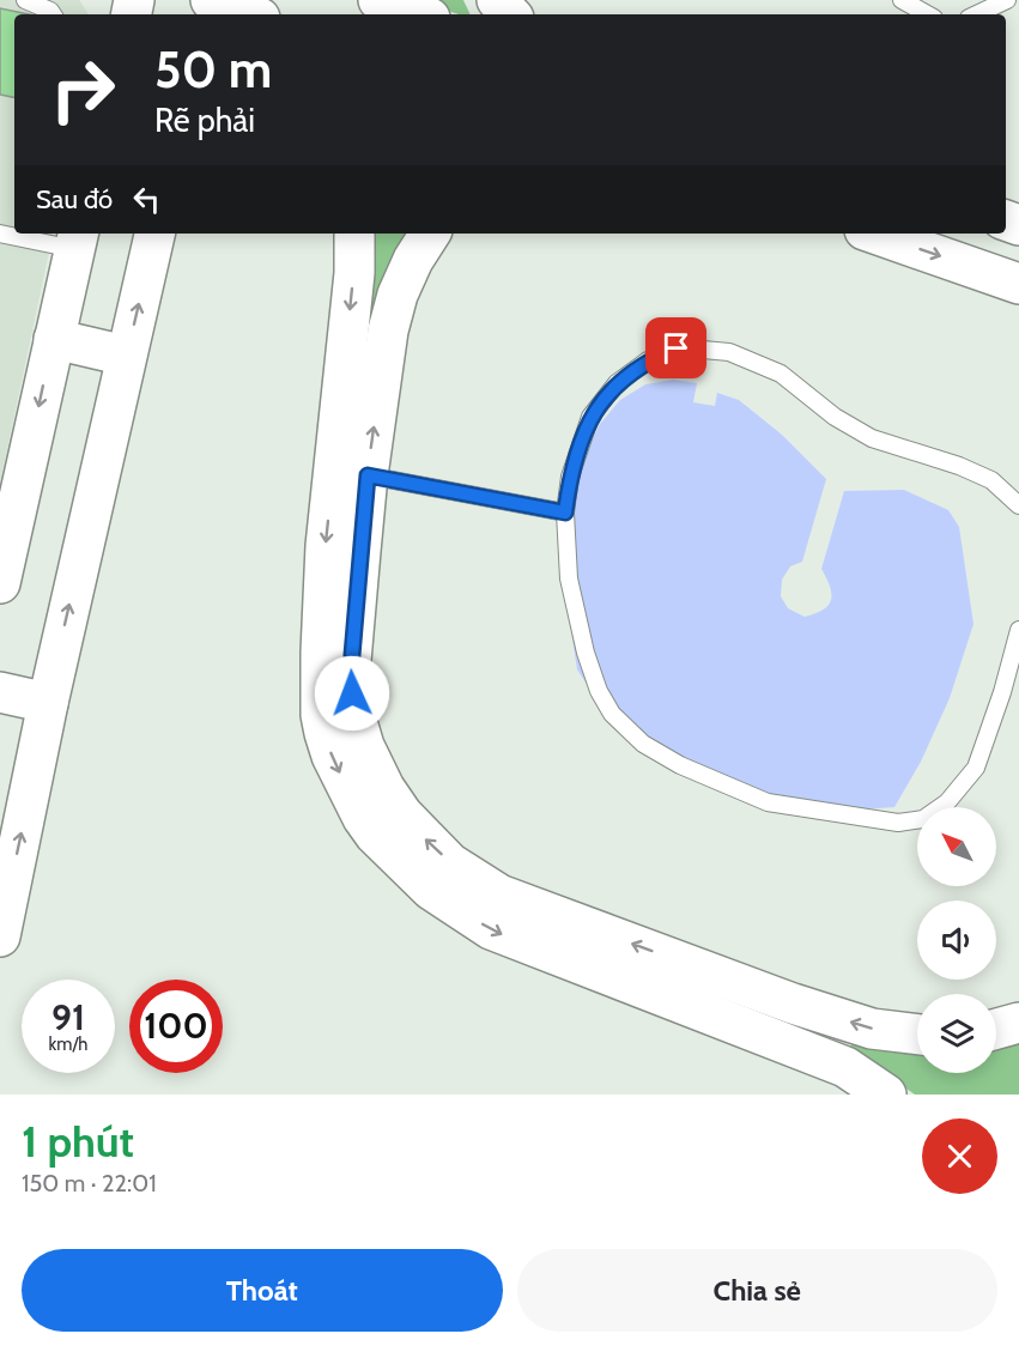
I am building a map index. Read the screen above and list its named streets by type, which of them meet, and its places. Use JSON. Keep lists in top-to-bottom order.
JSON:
{
  "north": "top left",
  "page": {
    "turn": ["50 m", "Rẽ phải"],
    "then": "Sau đó",
    "speed": "91 km/h",
    "limit": "100",
    "heading": ["1 phút", "150 m · 22:01"],
    "buttons": ["Thoát", "Chia sẻ"]
  }
}
